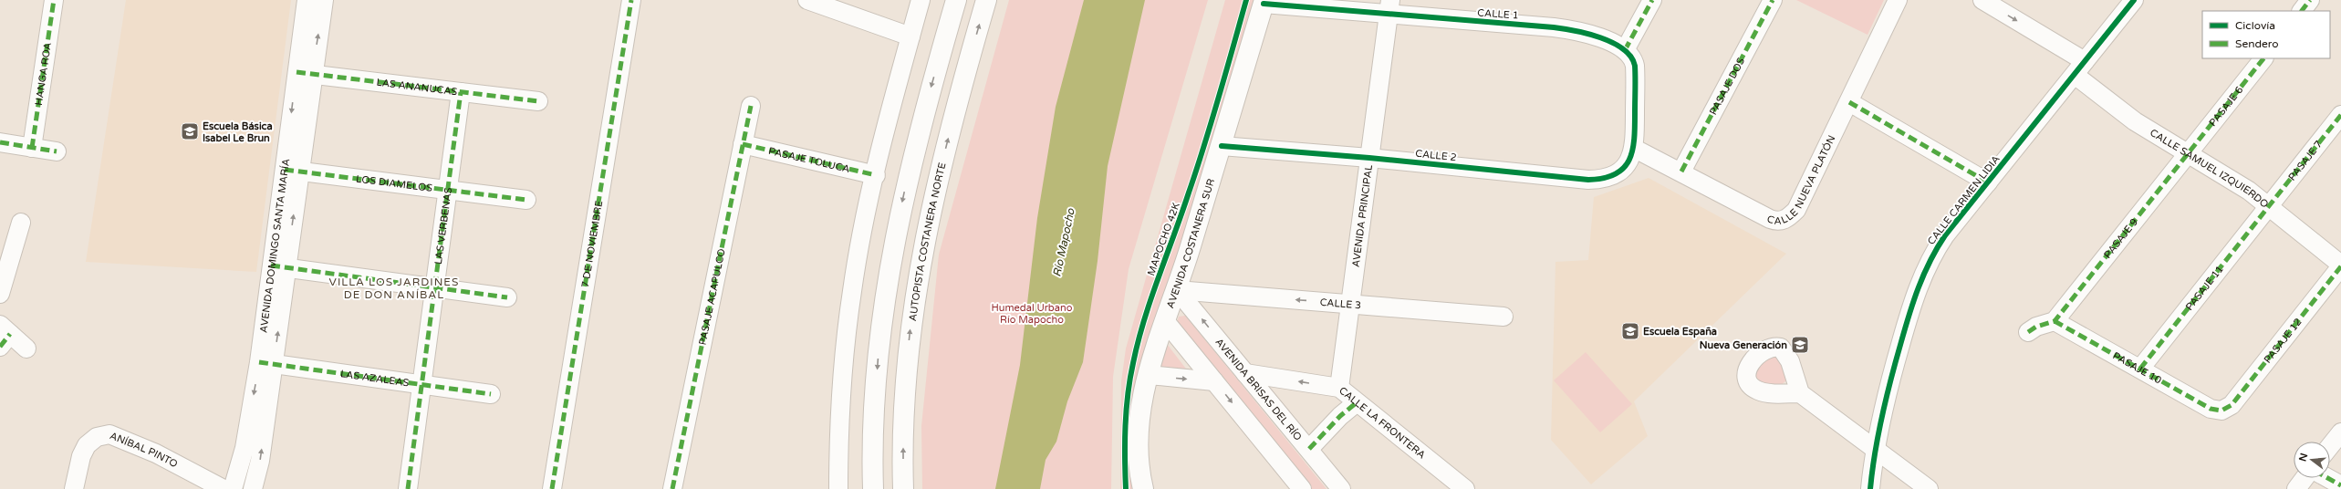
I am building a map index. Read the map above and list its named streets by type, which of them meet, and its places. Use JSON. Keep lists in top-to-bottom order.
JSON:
{
  "streets": {
    "main road": ["AUTOPISTA COSTANERA NORTE", "AVENIDA COSTANERA SUR"],
    "street": [
      "CALLE 1",
      "HANGA ROA",
      "PASAJE DOS",
      "LAS ANANUCAS",
      "PASAJE 6",
      "CALLE 2",
      "PASAJE TOLUCA",
      "PASAJE 7",
      "CALLE SAMUEL IZQUIERDO",
      "CALLE NUEVA PLATÓN",
      "LOS DIAMELOS",
      "CALLE CARMEN LIDIA",
      "AVENIDA PRINCIPAL",
      "LAS VERBENAS",
      "PASAJE 9",
      "7 DE NOVIEMBRE",
      "AVENIDA DOMINGO SANTA MARÍA",
      "PASAJE 11",
      "PASAJE ACAPULCO",
      "CALLE 3",
      "PASAJE 12",
      "PASAJE 10",
      "LAS AZALEAS",
      "AVENIDA BRISAS DEL RÍO",
      "CALLE LA FRONTERA",
      "ANÍBAL PINTO"
    ],
    "cycle path": ["MAPOCHO 42K"]
  },
  "crossings": [
    ["CALLE 1", "CALLE 2"],
    ["CALLE 1", "CALLE NUEVA PLATÓN"],
    ["CALLE 1", "AVENIDA PRINCIPAL"],
    ["CALLE 1", "AVENIDA COSTANERA SUR"],
    ["PASAJE DOS", "CALLE NUEVA PLATÓN"],
    ["LAS ANANUCAS", "LAS VERBENAS"],
    ["LAS ANANUCAS", "AVENIDA DOMINGO SANTA MARÍA"],
    ["PASAJE 6", "CALLE SAMUEL IZQUIERDO"],
    ["PASAJE 6", "PASAJE 9"],
    ["CALLE 2", "CALLE NUEVA PLATÓN"],
    ["CALLE 2", "AVENIDA PRINCIPAL"],
    ["CALLE 2", "AVENIDA COSTANERA SUR"],
    ["PASAJE TOLUCA", "PASAJE ACAPULCO"],
    ["PASAJE 7", "CALLE SAMUEL IZQUIERDO"],
    ["PASAJE 7", "PASAJE 11"],
    ["CALLE SAMUEL IZQUIERDO", "CALLE CARMEN LIDIA"],
    ["CALLE SAMUEL IZQUIERDO", "PASAJE 9"],
    ["CALLE SAMUEL IZQUIERDO", "PASAJE 11"],
    ["CALLE SAMUEL IZQUIERDO", "PASAJE 12"],
    ["LOS DIAMELOS", "LAS VERBENAS"],
    ["LOS DIAMELOS", "AVENIDA DOMINGO SANTA MARÍA"],
    ["AVENIDA PRINCIPAL", "CALLE 3"],
    ["AVENIDA PRINCIPAL", "CALLE LA FRONTERA"],
    ["LAS VERBENAS", "LAS AZALEAS"],
    ["PASAJE 9", "PASAJE 10"],
    ["AVENIDA COSTANERA SUR", "CALLE 3"],
    ["AVENIDA COSTANERA SUR", "AVENIDA BRISAS DEL RÍO"],
    ["AVENIDA DOMINGO SANTA MARÍA", "LAS AZALEAS"],
    ["PASAJE 11", "PASAJE 10"],
    ["CALLE 3", "AVENIDA BRISAS DEL RÍO"],
    ["PASAJE 12", "PASAJE 10"],
    ["AVENIDA BRISAS DEL RÍO", "CALLE LA FRONTERA"]
  ],
  "one_way": ["CALLE 3", "CALLE LA FRONTERA"],
  "districts": ["VILLA LOS JARDINES DE DON ANÍBAL"],
  "water": ["Río Mapocho"],
  "parks": ["Humedal Urbano Río Mapocho"],
  "places": {
    "school or university": ["Escuela Básica Isabel Le Brun", "Escuela España", "Nueva Generación"]
  },
  "legend": ["Ciclovía", "Sendero"],
  "north": "left"
}
